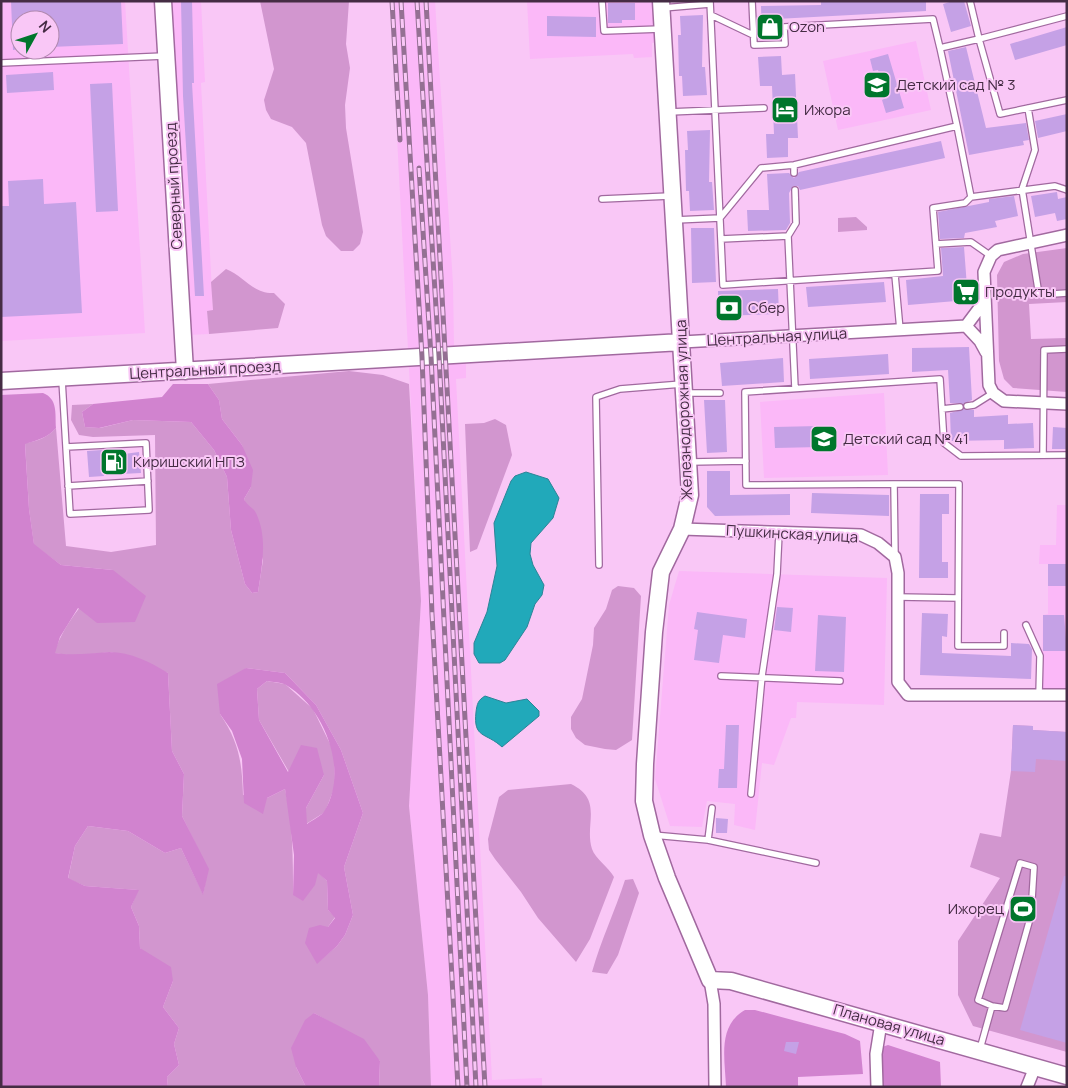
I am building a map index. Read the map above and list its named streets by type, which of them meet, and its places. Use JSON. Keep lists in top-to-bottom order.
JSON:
{
  "streets": {
    "street": [
      "Северный проезд",
      "Центральная улица",
      "Центральный проезд",
      "Железнодорожная улица",
      "Пушкинская улица",
      "Плановая улица"
    ]
  },
  "crossings": [
    ["Северный проезд", "Центральный проезд"],
    ["Центральная улица", "Центральный проезд"],
    ["Центральная улица", "Железнодорожная улица"],
    ["Железнодорожная улица", "Пушкинская улица"],
    ["Железнодорожная улица", "Плановая улица"]
  ],
  "places": {
    "shop": ["Ozon"],
    "school or university": ["Детский сад № 3", "Детский сад № 41"],
    "hotel": ["Ижора"],
    "supermarket": ["Продукты"],
    "bank": ["Сбер"],
    "fuel station": ["Киришский НПЗ"],
    "sports": ["Ижорец"]
  },
  "north": "top right"
}
